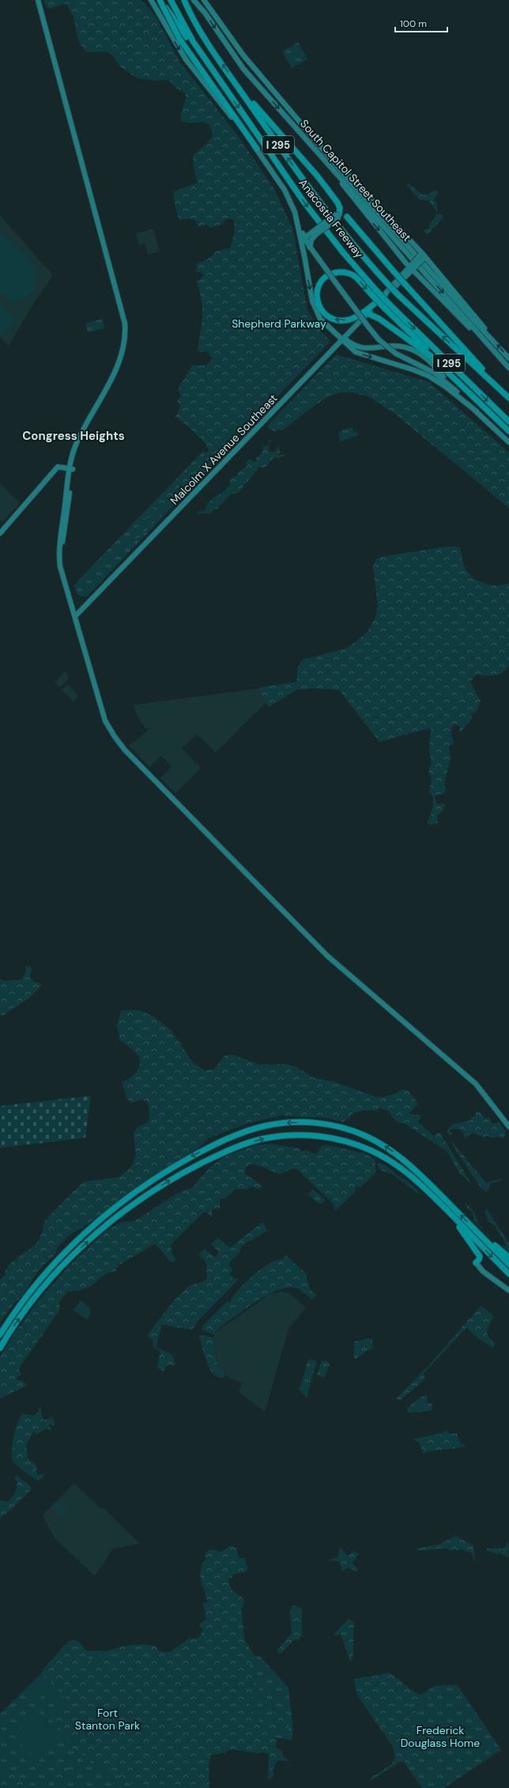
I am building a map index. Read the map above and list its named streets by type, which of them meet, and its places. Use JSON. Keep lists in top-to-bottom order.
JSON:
{
  "streets": {
    "highway": ["I 295", "Anacostia Freeway"],
    "main road": ["South Capitol Street Southeast", "Malcolm X Avenue Southeast"]
  },
  "districts": ["Congress Heights"],
  "parks": ["Shepherd Parkway", "Fort Stanton Park", "Frederick Douglass Home"],
  "scale_bar": "100 m"
}
